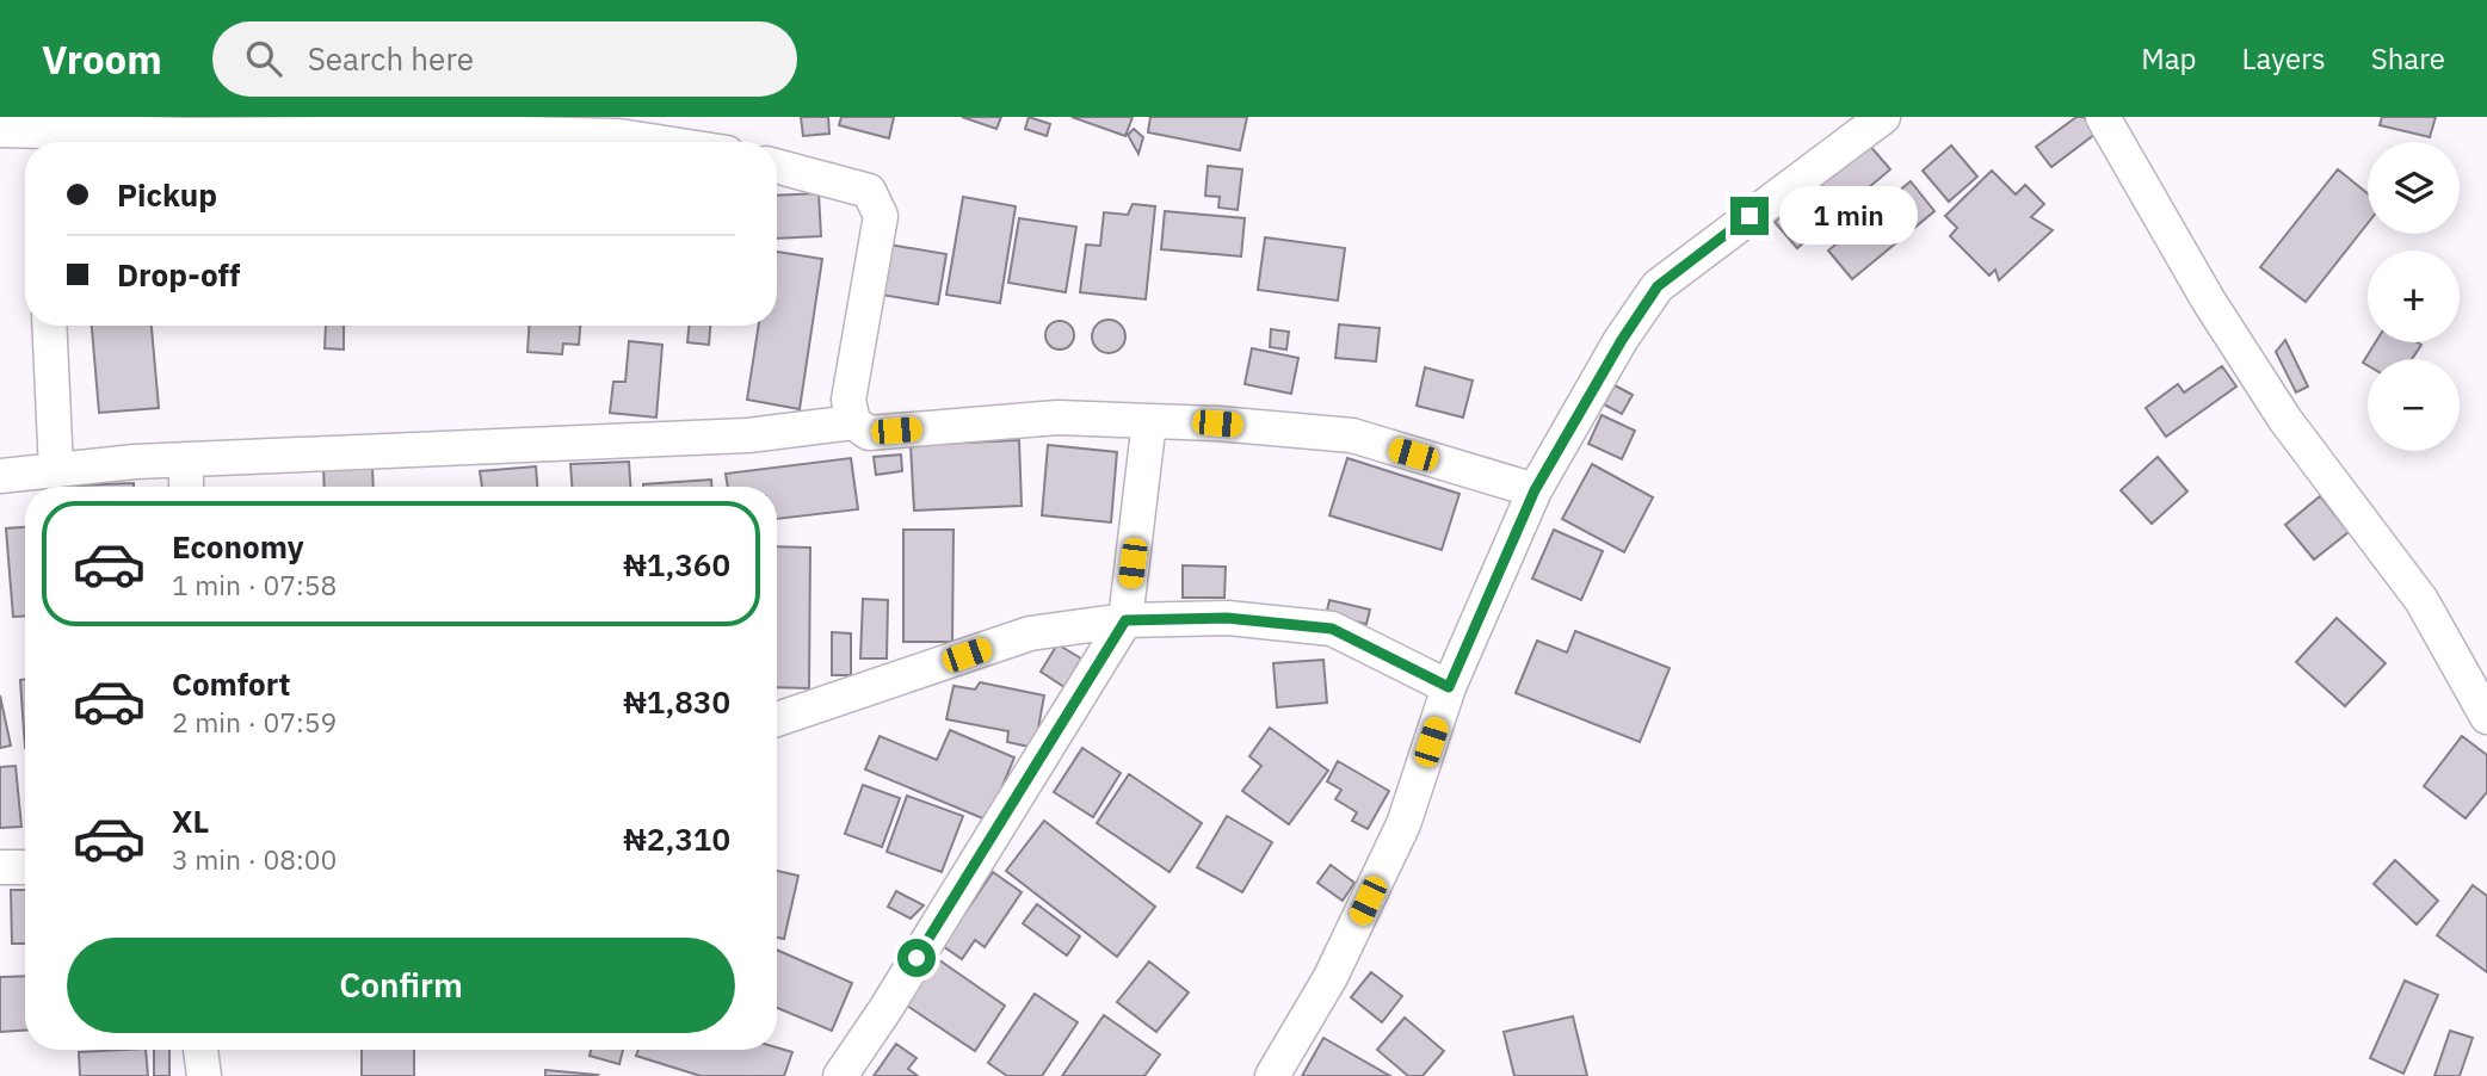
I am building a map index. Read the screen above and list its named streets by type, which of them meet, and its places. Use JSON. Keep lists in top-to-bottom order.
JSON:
{
  "page": {
    "header": "Vroom",
    "search": "Search here",
    "nav": ["Map", "Layers", "Share"],
    "map_buttons": ["+", "−"],
    "banner": ["Pickup", "Drop-off"],
    "bubble": "1 min",
    "list": [
      {
        "name": "Economy",
        "note": "1 min · 07:58",
        "value": "₦1,360"
      },
      {
        "name": "Comfort",
        "note": "2 min · 07:59",
        "value": "₦1,830"
      },
      {
        "name": "XL",
        "note": "3 min · 08:00",
        "value": "₦2,310"
      }
    ],
    "buttons": "Confirm"
  }
}
